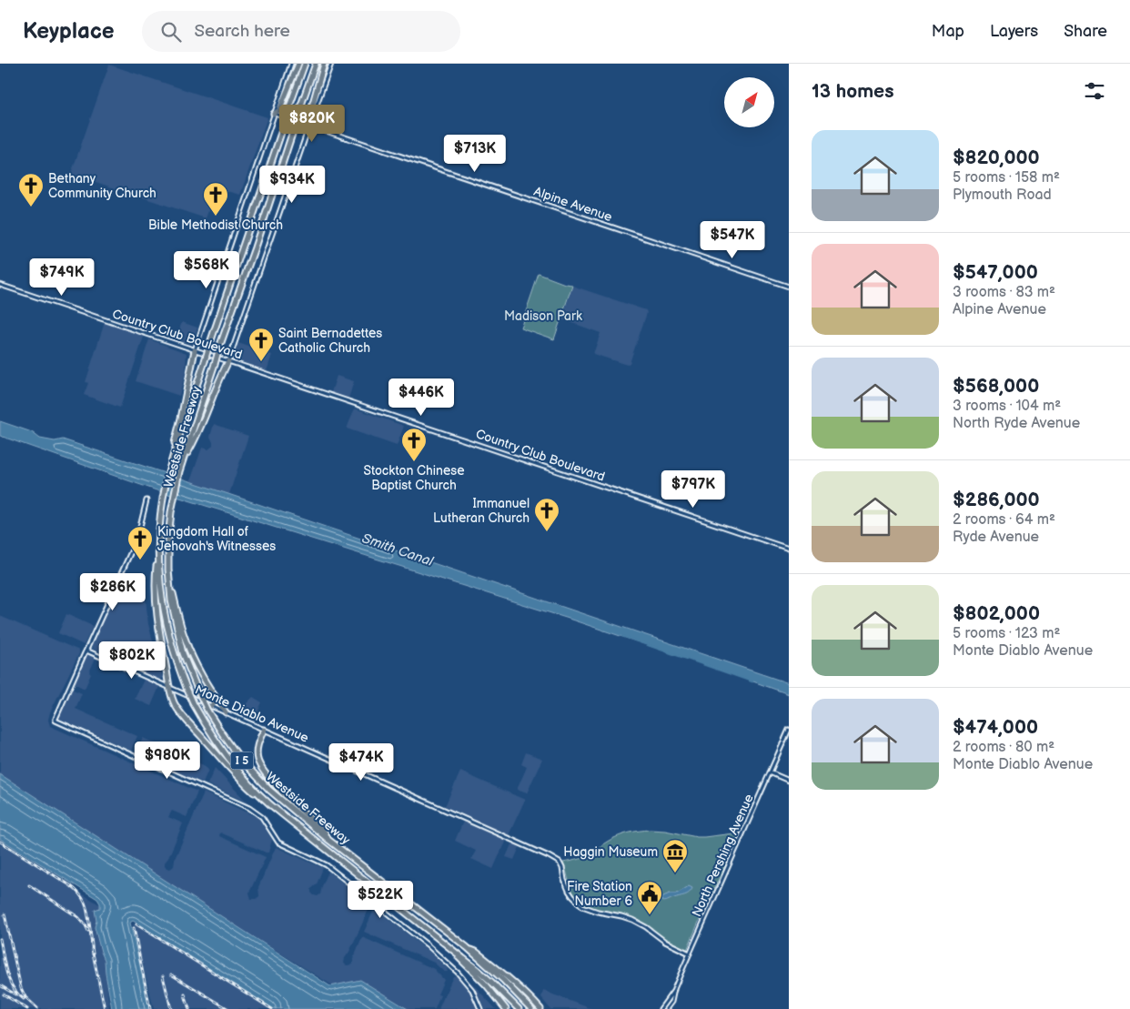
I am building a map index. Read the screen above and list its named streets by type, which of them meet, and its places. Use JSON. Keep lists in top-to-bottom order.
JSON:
{
  "streets": {
    "highway": ["Westside Freeway", "I 5"],
    "street": [
      "Alpine Avenue",
      "Country Club Boulevard",
      "Monte Diablo Avenue",
      "North Pershing Avenue"
    ]
  },
  "crossings": [
    ["Monte Diablo Avenue", "North Pershing Avenue"]
  ],
  "water": ["Smith Canal"],
  "parks": ["Madison Park"],
  "places": {
    "church": [
      "Bethany Community Church",
      "Bible Methodist Church",
      "Saint Bernadettes Catholic Church",
      "Stockton Chinese Baptist Church",
      "Immanuel Lutheran Church",
      "Kingdom Hall of Jehovah's Witnesses"
    ],
    "museum": ["Haggin Museum"],
    "public building": ["Fire Station Number 6"]
  },
  "north": "top right",
  "page": {
    "header": "Keyplace",
    "search": "Search here",
    "nav": ["Map", "Layers", "Share"],
    "heading": "13 homes",
    "price": [
      "$820K",
      "$713K",
      "$934K",
      "$547K",
      "$568K",
      "$749K",
      "$446K",
      "$797K",
      "$286K",
      "$802K",
      "$980K",
      "$474K",
      "$522K"
    ],
    "list": [
      {
        "name": "$820,000",
        "note": "5 rooms · 158 m² · Plymouth Road"
      },
      {
        "name": "$547,000",
        "note": "3 rooms · 83 m² · Alpine Avenue"
      },
      {
        "name": "$568,000",
        "note": "3 rooms · 104 m² · North Ryde Avenue"
      },
      {
        "name": "$286,000",
        "note": "2 rooms · 64 m² · Ryde Avenue"
      },
      {
        "name": "$802,000",
        "note": "5 rooms · 123 m² · Monte Diablo Avenue"
      },
      {
        "name": "$474,000",
        "note": "2 rooms · 80 m² · Monte Diablo Avenue"
      }
    ]
  }
}
